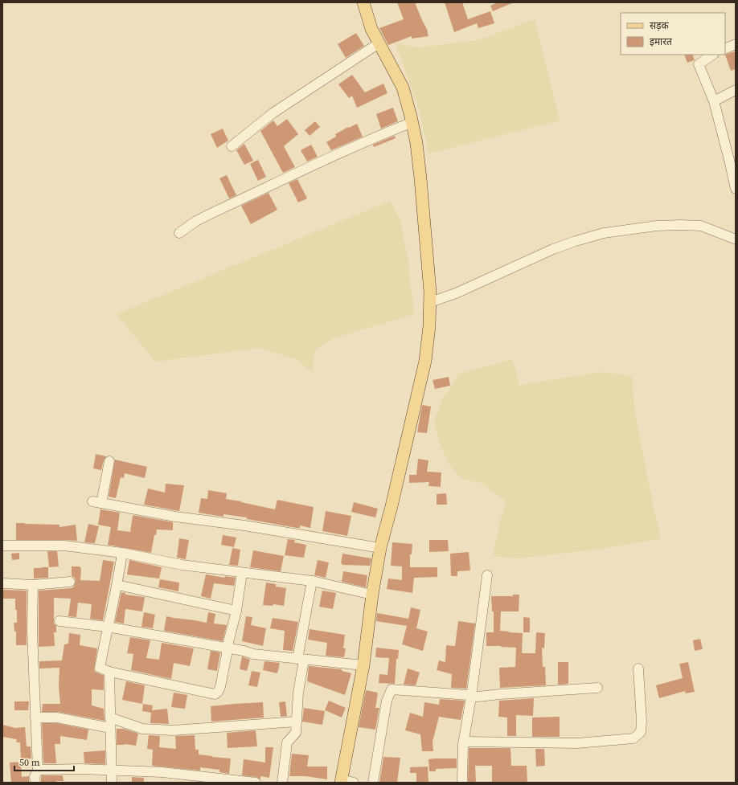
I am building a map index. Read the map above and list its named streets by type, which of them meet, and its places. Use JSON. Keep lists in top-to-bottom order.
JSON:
{
  "legend": ["सड़क", "इमारत"],
  "scale_bar": "50 m"
}
